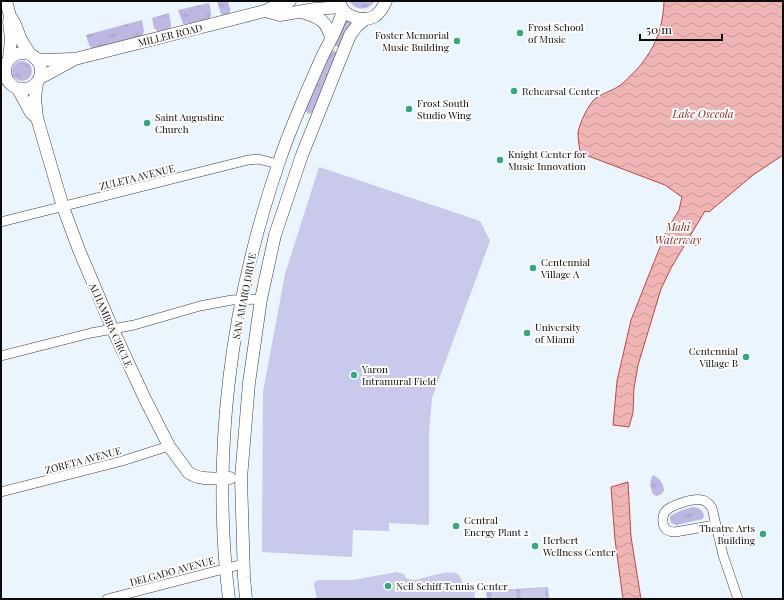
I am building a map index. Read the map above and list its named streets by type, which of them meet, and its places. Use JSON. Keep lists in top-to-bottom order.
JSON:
{
  "streets": {
    "street": [
      "MILLER ROAD",
      "ZULETA AVENUE",
      "SAN AMARO DRIVE",
      "ALHAMBRA CIRCLE",
      "ZORETA AVENUE",
      "DELGADO AVENUE"
    ]
  },
  "crossings": [
    ["MILLER ROAD", "SAN AMARO DRIVE"],
    ["MILLER ROAD", "ALHAMBRA CIRCLE"],
    ["ZULETA AVENUE", "SAN AMARO DRIVE"],
    ["ZULETA AVENUE", "ALHAMBRA CIRCLE"],
    ["SAN AMARO DRIVE", "ALHAMBRA CIRCLE"],
    ["SAN AMARO DRIVE", "DELGADO AVENUE"],
    ["ALHAMBRA CIRCLE", "ZORETA AVENUE"]
  ],
  "water": ["Lake Osceola", "Mahi Waterway"],
  "places": [
    "Frost School of Music",
    "Foster Memorial Music Building",
    "Rehearsal Center",
    "Frost South Studio Wing",
    "Saint Augustine Church",
    "Knight Center for Music Innovation",
    "Centennial Village A",
    "University of Miami",
    "Centennial Village B",
    "Yaron Intramural Field",
    "Central Energy Plant 2",
    "Theatre Arts Building",
    "Herbert Wellness Center",
    "Neil Schiff Tennis Center"
  ],
  "scale_bar": "50 m"
}
